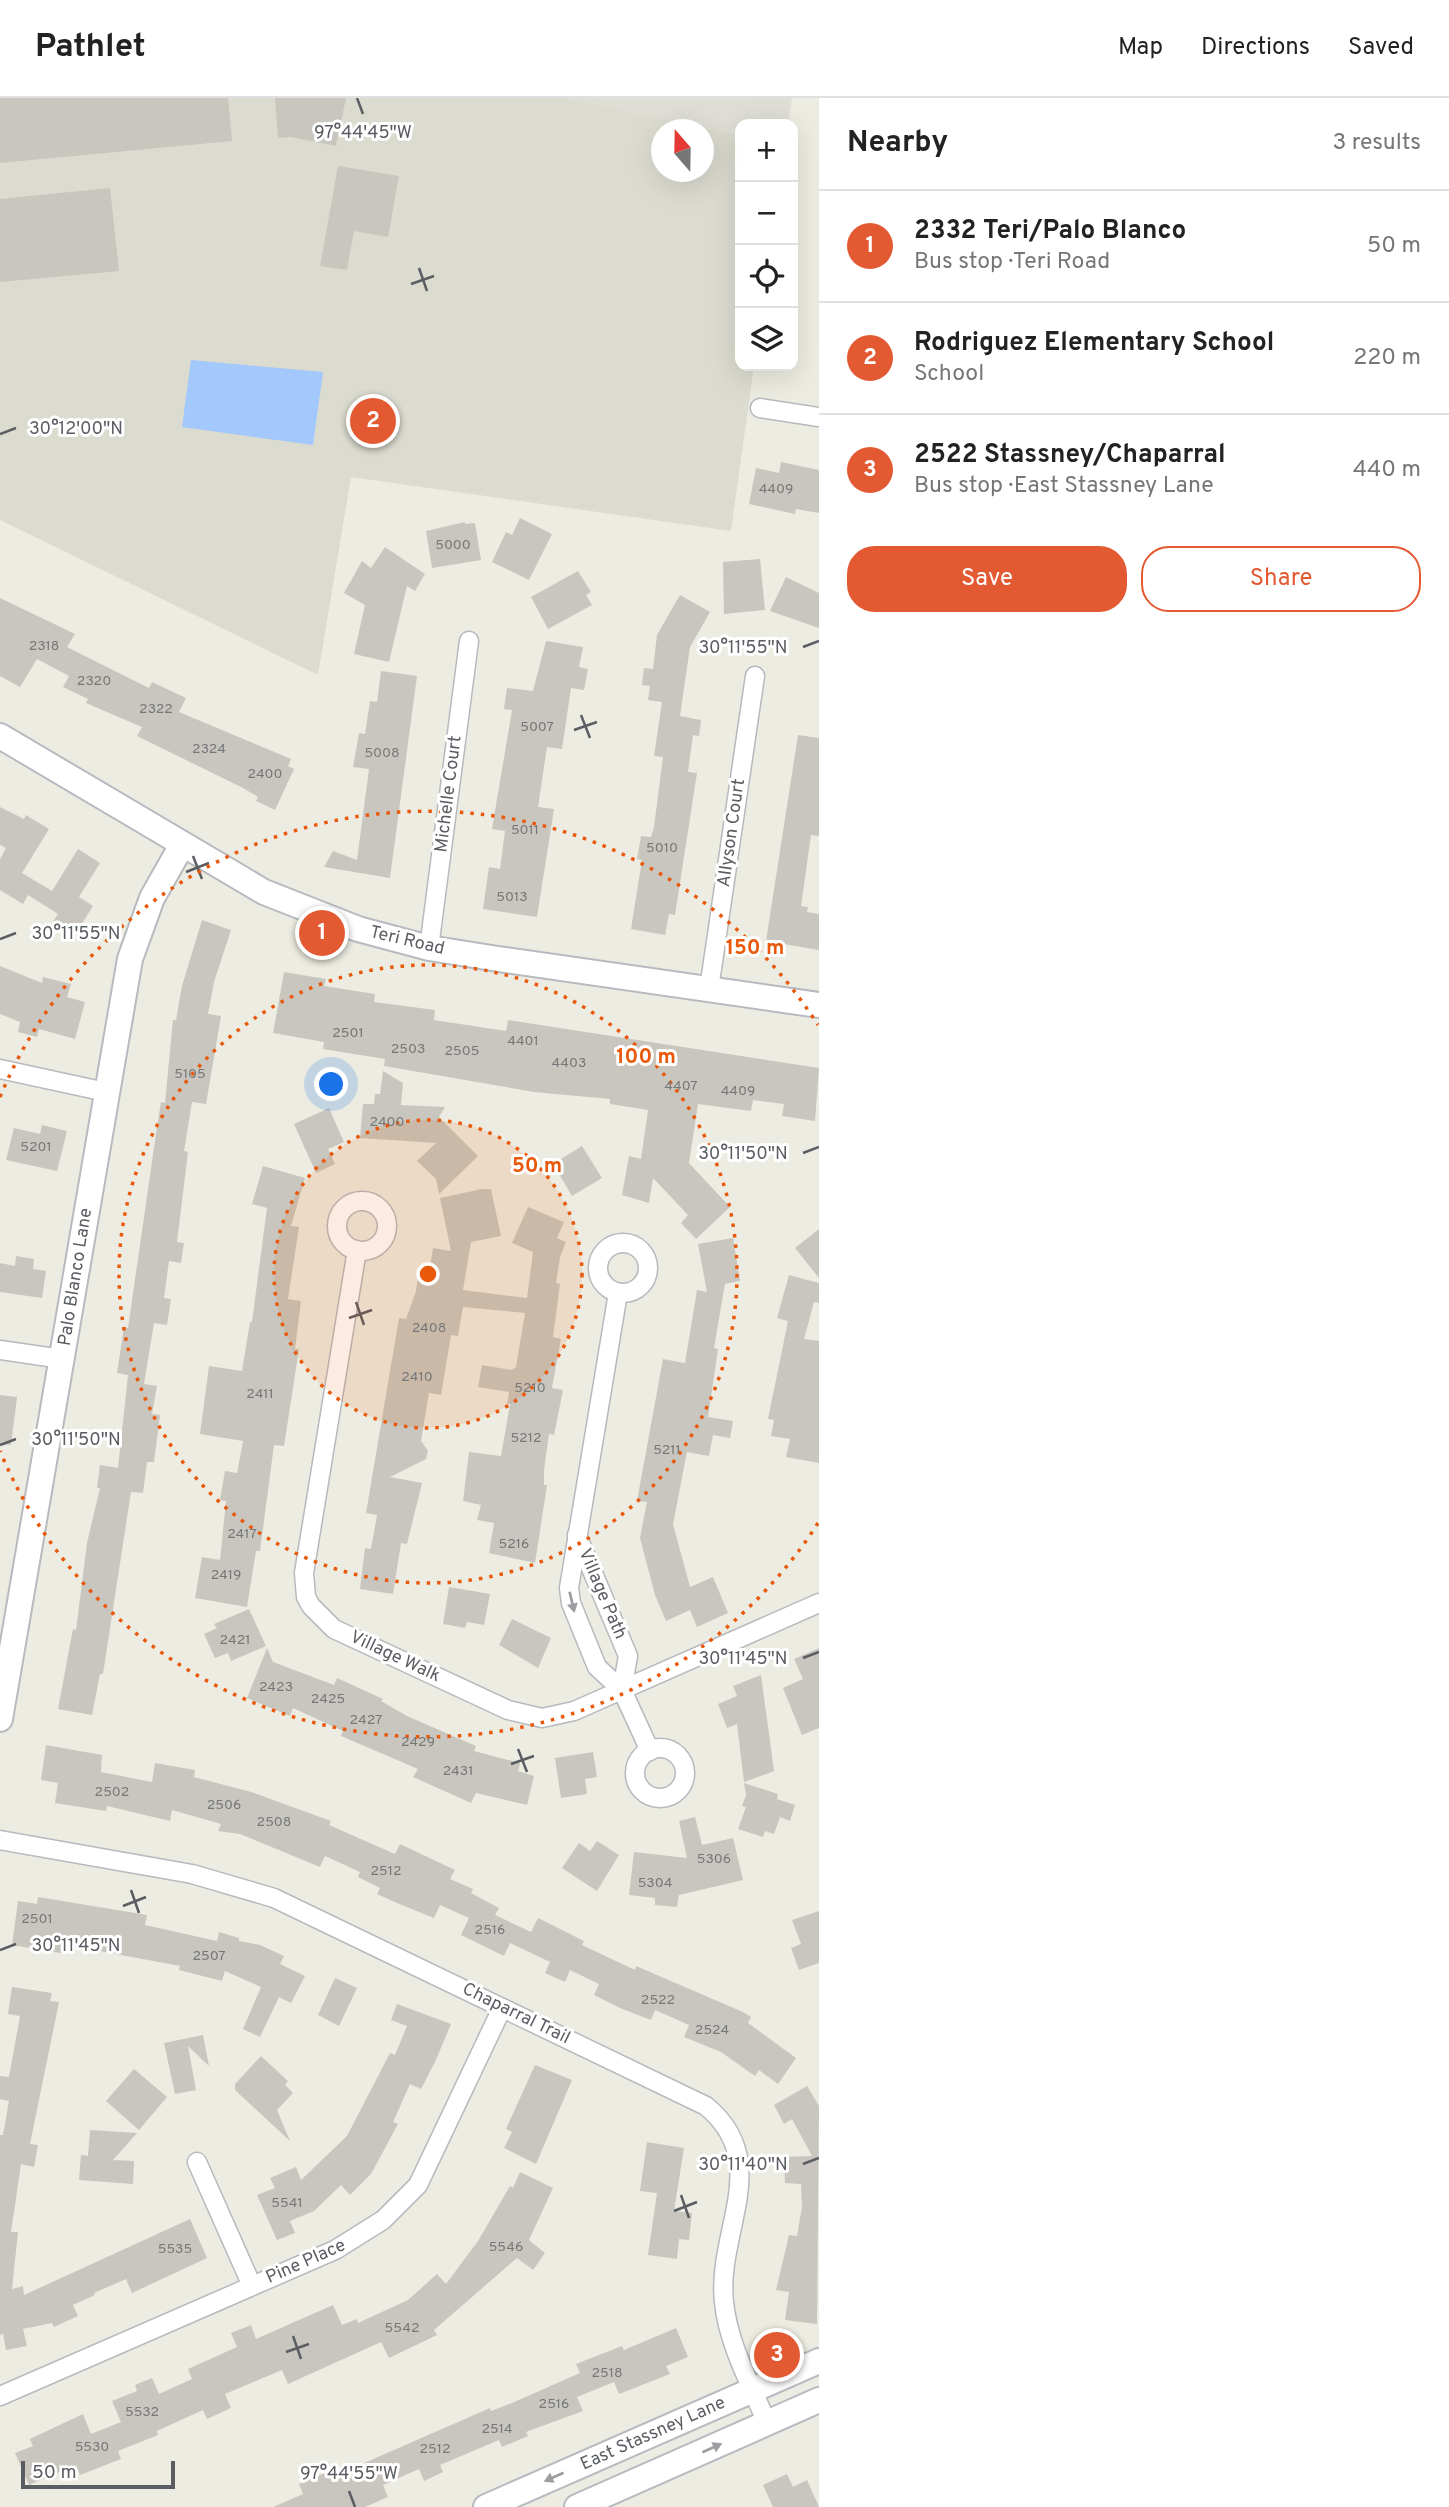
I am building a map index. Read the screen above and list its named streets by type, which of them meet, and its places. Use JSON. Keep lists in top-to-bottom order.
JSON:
{
  "streets": {
    "street": [
      "Michelle Court",
      "Allyson Court",
      "Teri Road",
      "Palo Blanco Lane",
      "Village Path",
      "Village Walk",
      "Chaparral Trail",
      "Pine Place",
      "East Stassney Lane"
    ]
  },
  "crossings": [
    ["Michelle Court", "Teri Road"],
    ["Allyson Court", "Teri Road"],
    ["Teri Road", "Palo Blanco Lane"],
    ["Village Path", "Village Walk"],
    ["Chaparral Trail", "Pine Place"],
    ["Chaparral Trail", "East Stassney Lane"]
  ],
  "house_numbers": [
    "4409",
    "5000",
    "2318",
    "2320",
    "2322",
    "5007",
    "2324",
    "5008",
    "2400",
    "5011",
    "5010",
    "5013",
    "2501",
    "4401",
    "2503",
    "2505",
    "4403",
    "5105",
    "4407",
    "4409",
    "2400",
    "5201",
    "2408",
    "2410",
    "5210",
    "2411",
    "5212",
    "5211",
    "2417",
    "5216",
    "2419",
    "2421",
    "2423",
    "2425",
    "2427",
    "2429",
    "2431",
    "2502",
    "2506",
    "2508",
    "5306",
    "2512",
    "5304",
    "2501",
    "2516",
    "2507",
    "2522",
    "2524",
    "5541",
    "5546",
    "5535",
    "5542",
    "2518",
    "2516",
    "5532",
    "2514",
    "5530",
    "2512"
  ],
  "scale_bar": "50 m",
  "north": "top",
  "page": {
    "header": "Pathlet",
    "nav": ["Map", "Directions", "Saved"],
    "heading": ["Nearby", "3 results"],
    "map_buttons": ["+", "−"],
    "list": [
      {
        "mark": "1",
        "name": "2332 Teri/Palo Blanco",
        "note": "Bus stop · Teri Road",
        "value": "50 m"
      },
      {
        "mark": "2",
        "name": "Rodriguez Elementary School",
        "note": "School",
        "value": "220 m"
      },
      {
        "mark": "3",
        "name": "2522 Stassney/Chaparral",
        "note": "Bus stop · East Stassney Lane",
        "value": "440 m"
      }
    ],
    "pins": ["2", "1", "3"],
    "buttons": ["Save", "Share"],
    "scale": "50 m"
  },
  "coordinates": [
    "97°44'45\"W",
    "30°12'00\"N",
    "30°11'55\"N",
    "30°11'50\"N",
    "30°11'45\"N",
    "30°11'40\"N",
    "97°44'55\"W"
  ],
  "rings": ["150 m", "100 m", "50 m"]
}
